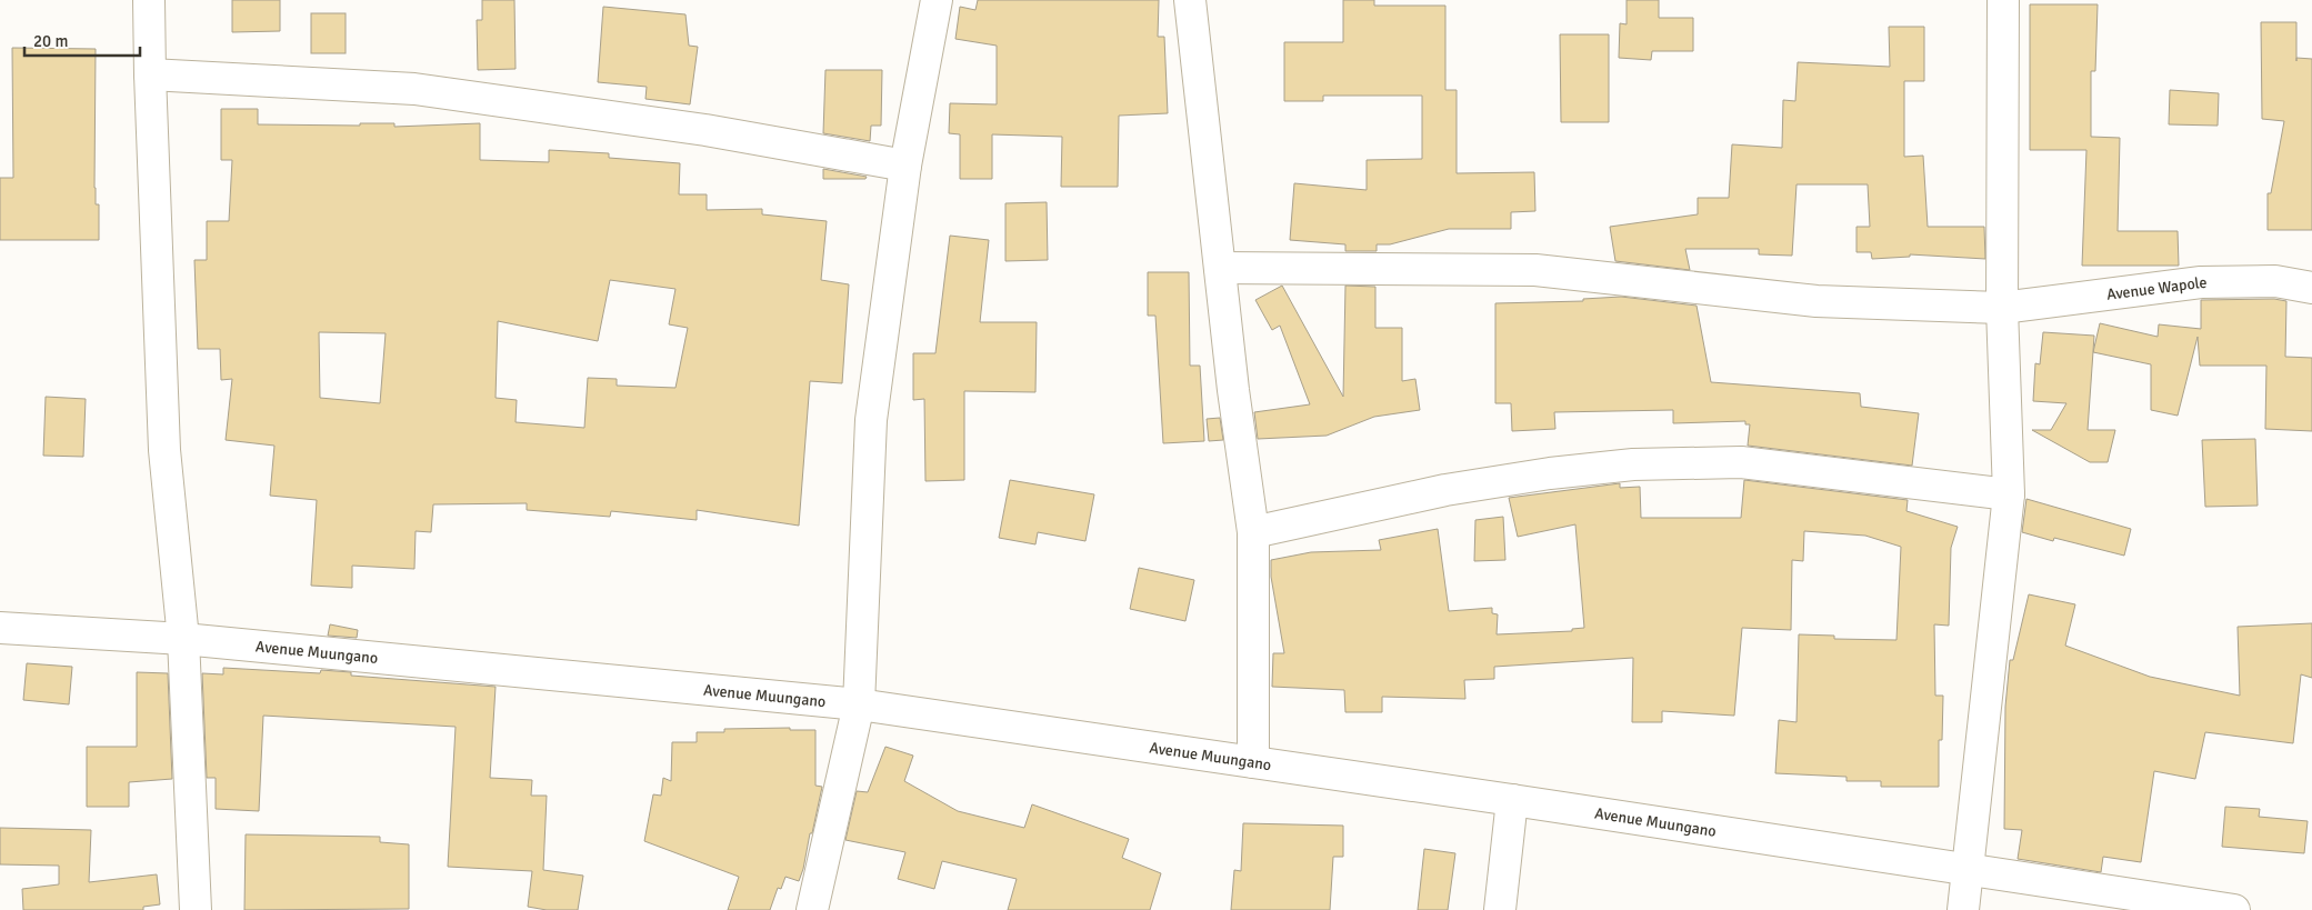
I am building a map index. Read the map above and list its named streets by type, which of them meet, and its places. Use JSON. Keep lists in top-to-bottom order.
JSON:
{
  "streets": {
    "street": ["Avenue Wapole", "Avenue Muungano"]
  },
  "scale_bar": "20 m"
}
